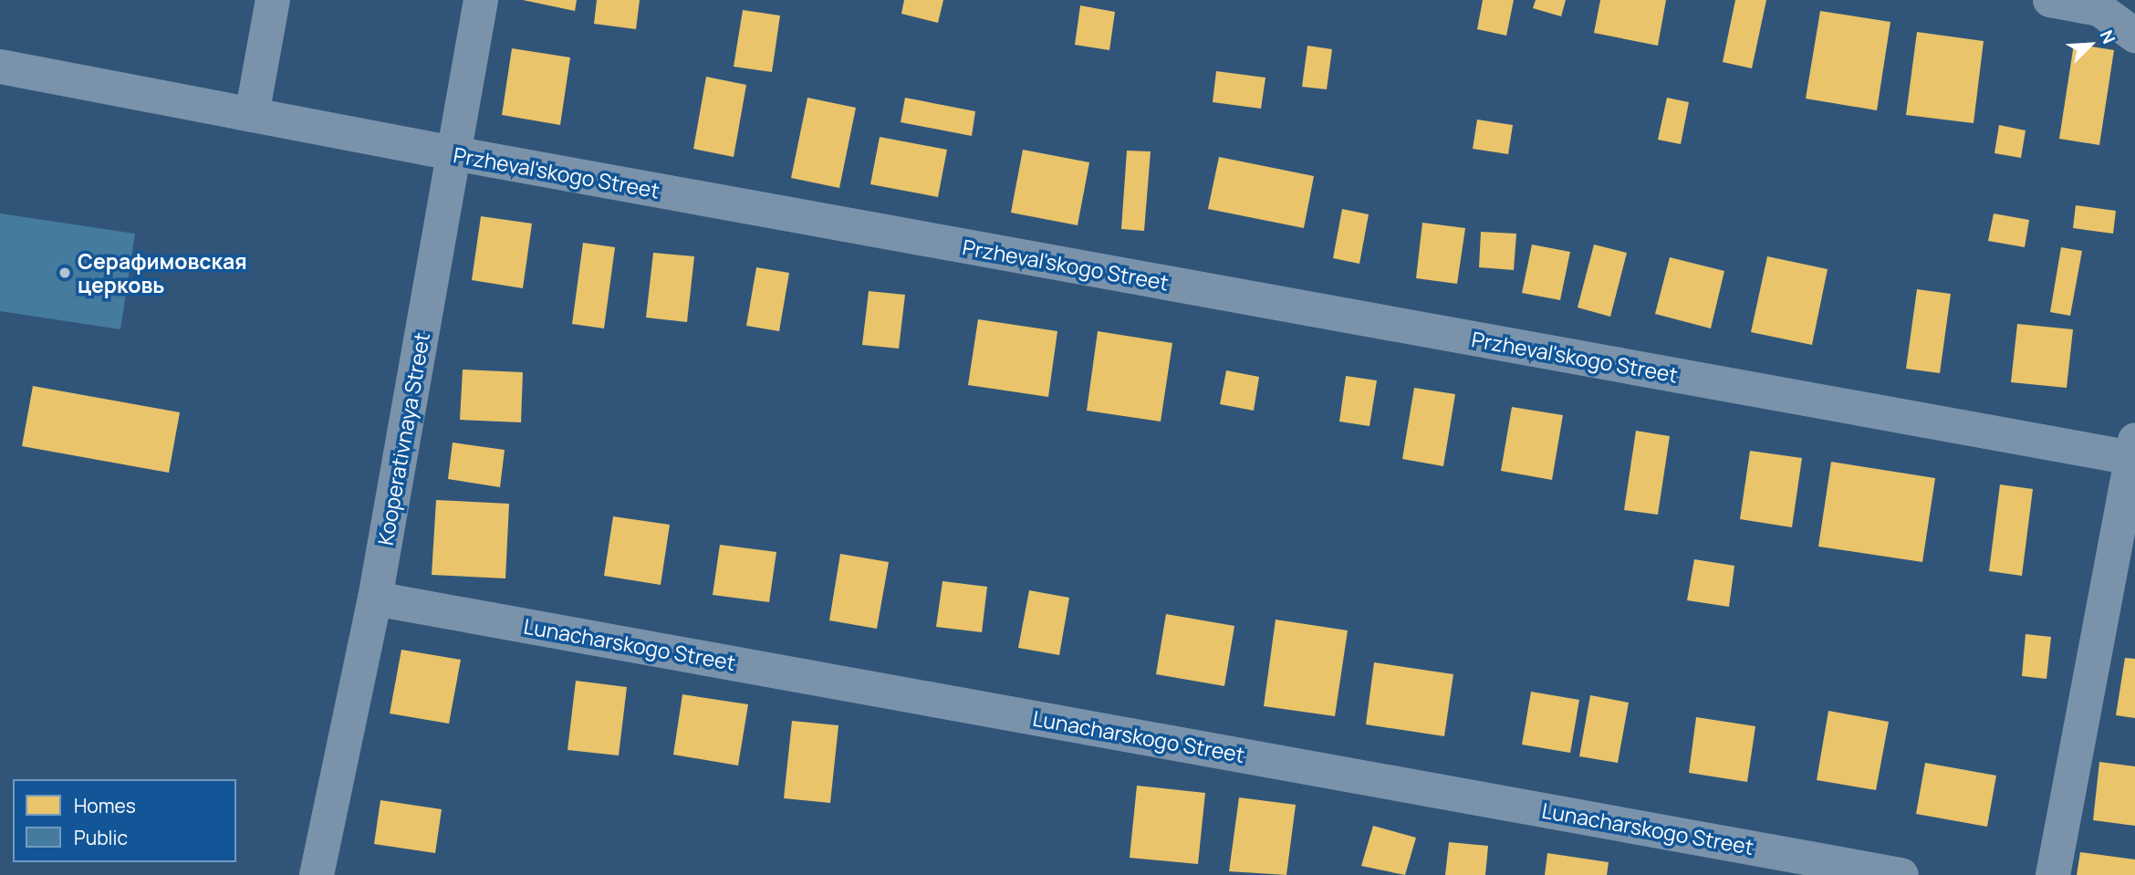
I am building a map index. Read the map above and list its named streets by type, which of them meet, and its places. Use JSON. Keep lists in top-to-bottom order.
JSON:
{
  "streets": {
    "street": ["Przheval'skogo Street", "Kooperativnaya Street", "Lunacharskogo Street"]
  },
  "crossings": [
    ["Przheval'skogo Street", "Kooperativnaya Street"],
    ["Kooperativnaya Street", "Lunacharskogo Street"]
  ],
  "places": ["Серафимовская церковь"],
  "legend": ["Homes", "Public"],
  "north": "top right"
}
